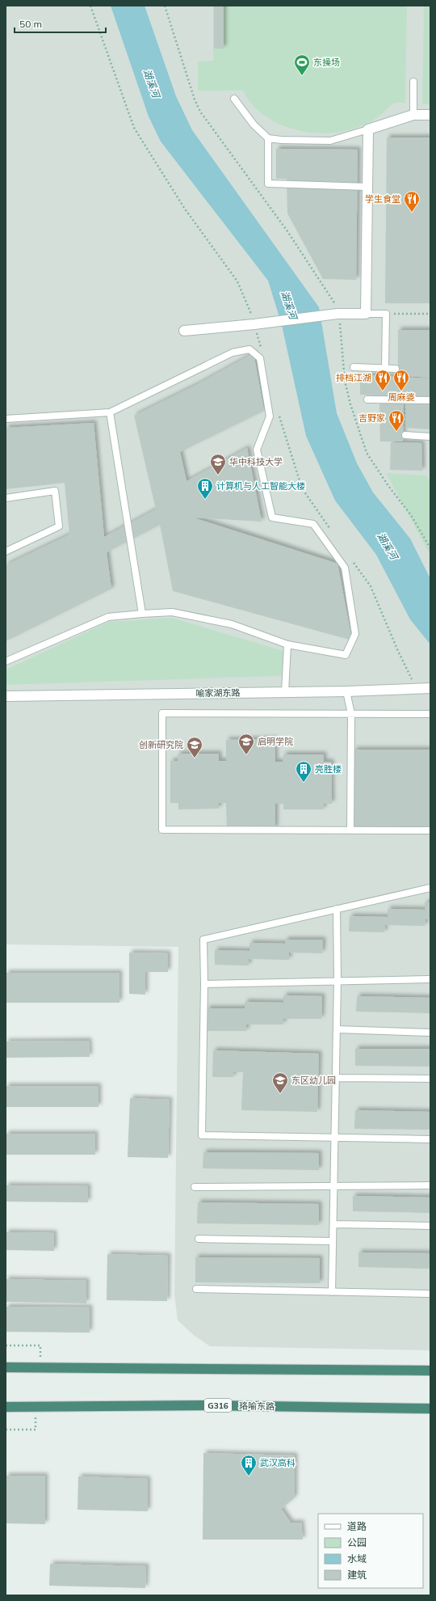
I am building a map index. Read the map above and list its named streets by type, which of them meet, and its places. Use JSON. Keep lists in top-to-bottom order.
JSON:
{
  "streets": {
    "highway": ["G316", "珞喻东路"],
    "street": ["喻家湖东路"]
  },
  "water": ["湖溪河"],
  "places": {
    "sports": ["东操场"],
    "restaurant": [
      "学生食堂",
      "排档江湖",
      "周麻婆",
      "吉野家"
    ],
    "school or university": [
      "华中科技大学",
      "启明学院",
      "创新研究院",
      "东区幼儿园"
    ],
    "building": ["计算机与人工智能大楼", "亮胜楼", "武汉高科"]
  },
  "legend": [
    "道路",
    "公园",
    "水域",
    "建筑"
  ],
  "scale_bar": "50 m"
}
